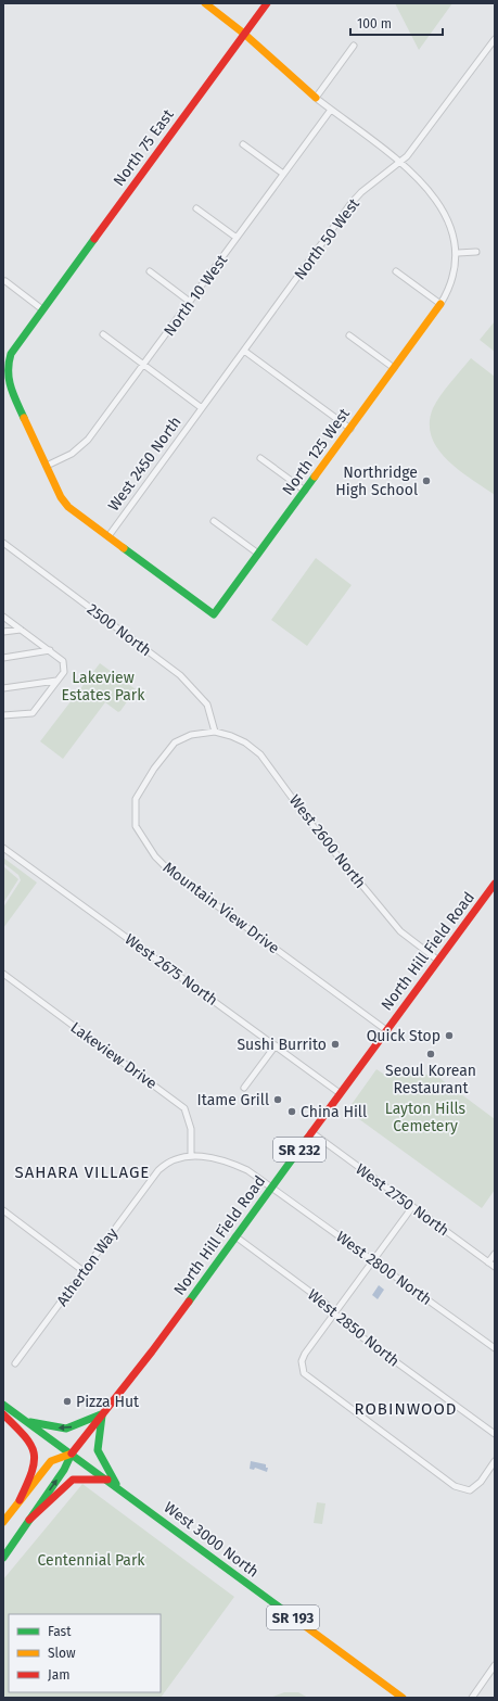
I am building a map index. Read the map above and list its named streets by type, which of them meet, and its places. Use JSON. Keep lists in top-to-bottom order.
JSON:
{
  "streets": {
    "main road": [
      "North 75 East",
      "North 125 West",
      "North Hill Field Road",
      "SR 232",
      "West 3000 North",
      "SR 193"
    ],
    "street": [
      "North 50 West",
      "North 10 West",
      "West 2450 North",
      "2500 North",
      "West 2600 North",
      "Mountain View Drive",
      "West 2675 North",
      "Lakeview Drive",
      "West 2750 North",
      "Atherton Way",
      "West 2800 North",
      "West 2850 North"
    ]
  },
  "crossings": [
    ["North 75 East", "North 10 West"],
    ["North 50 West", "West 2450 North"],
    ["North 125 West", "West 2450 North"],
    ["2500 North", "West 2600 North"],
    ["2500 North", "Mountain View Drive"],
    ["West 2600 North", "Mountain View Drive"],
    ["West 2600 North", "North Hill Field Road"],
    ["Mountain View Drive", "North Hill Field Road"],
    ["North Hill Field Road", "West 2675 North"],
    ["North Hill Field Road", "SR 232"],
    ["North Hill Field Road", "West 2750 North"],
    ["North Hill Field Road", "West 2800 North"],
    ["North Hill Field Road", "West 2850 North"],
    ["North Hill Field Road", "West 3000 North"],
    ["Lakeview Drive", "West 2800 North"],
    ["SR 232", "West 3000 North"],
    ["Atherton Way", "West 2800 North"]
  ],
  "districts": ["SAHARA VILLAGE", "ROBINWOOD"],
  "parks": ["Lakeview Estates Park", "Layton Hills Cemetery", "Centennial Park"],
  "places": [
    "Northridge High School",
    "Quick Stop",
    "Sushi Burrito",
    "Seoul Korean Restaurant",
    "Itame Grill",
    "China Hill",
    "Pizza Hut"
  ],
  "legend": ["Fast", "Slow", "Jam"],
  "scale_bar": "100 m"
}
